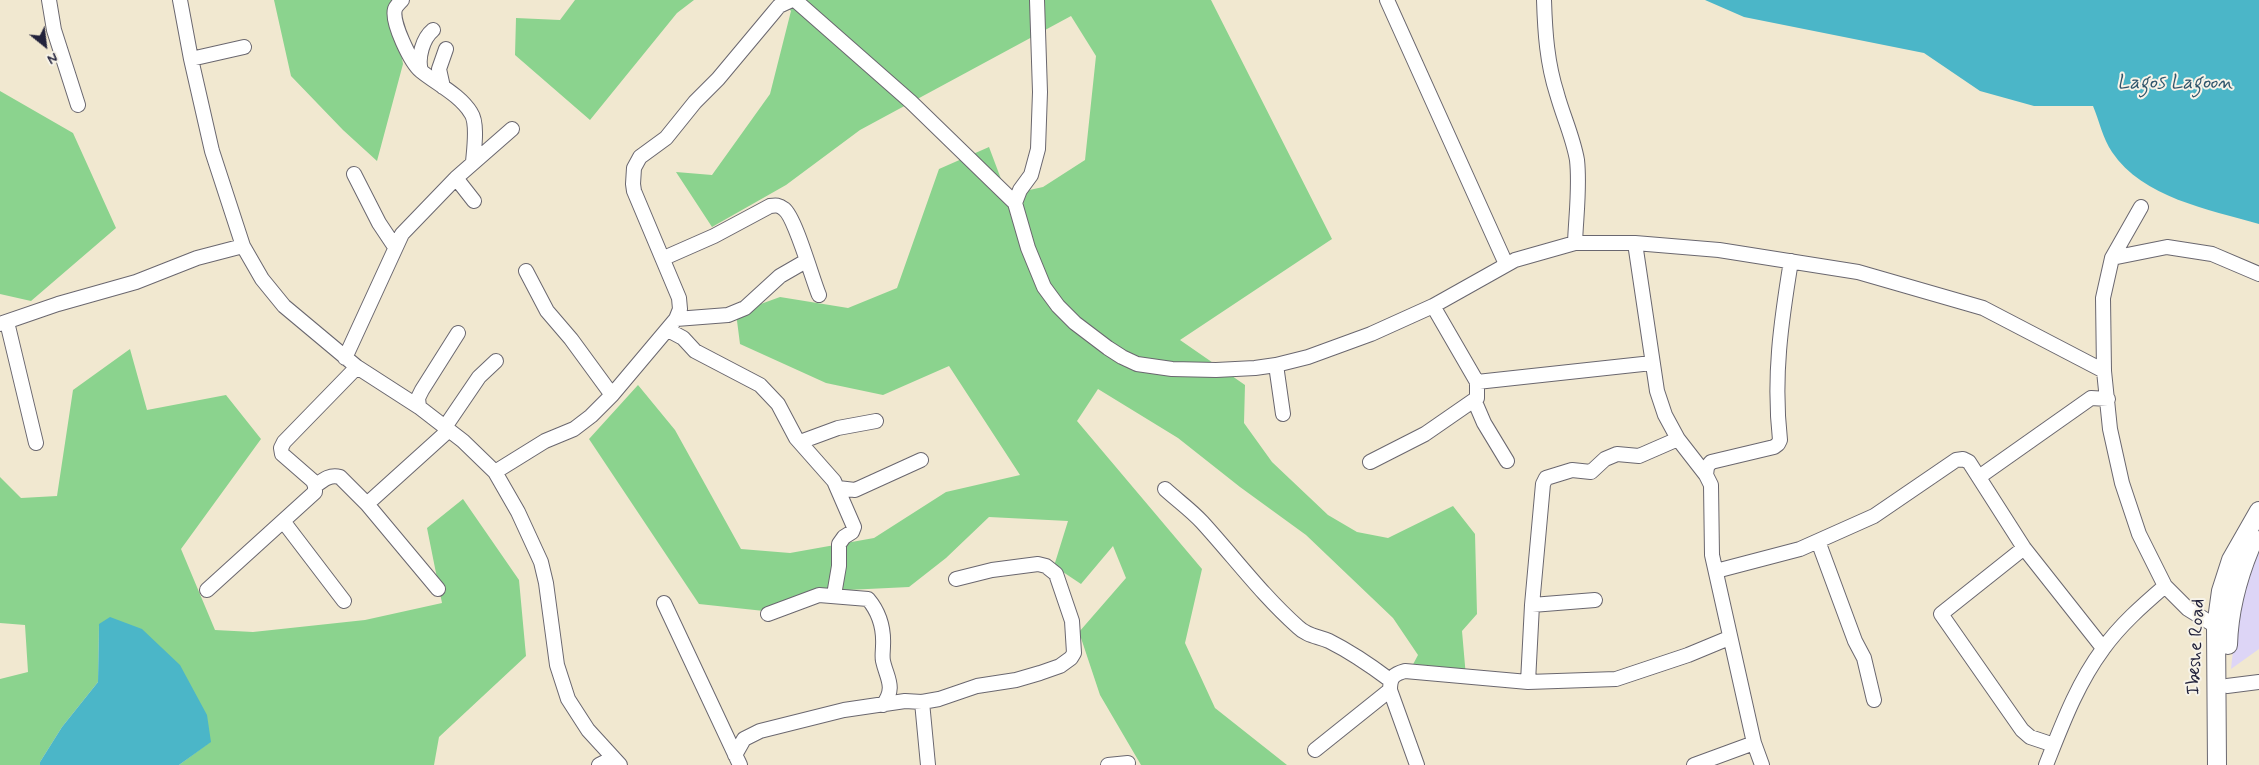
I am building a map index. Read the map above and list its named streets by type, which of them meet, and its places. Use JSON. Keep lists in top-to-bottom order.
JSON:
{
  "streets": {
    "main road": ["Ibeshe Road"]
  },
  "water": ["Lagos Lagoon"],
  "north": "bottom right"
}
